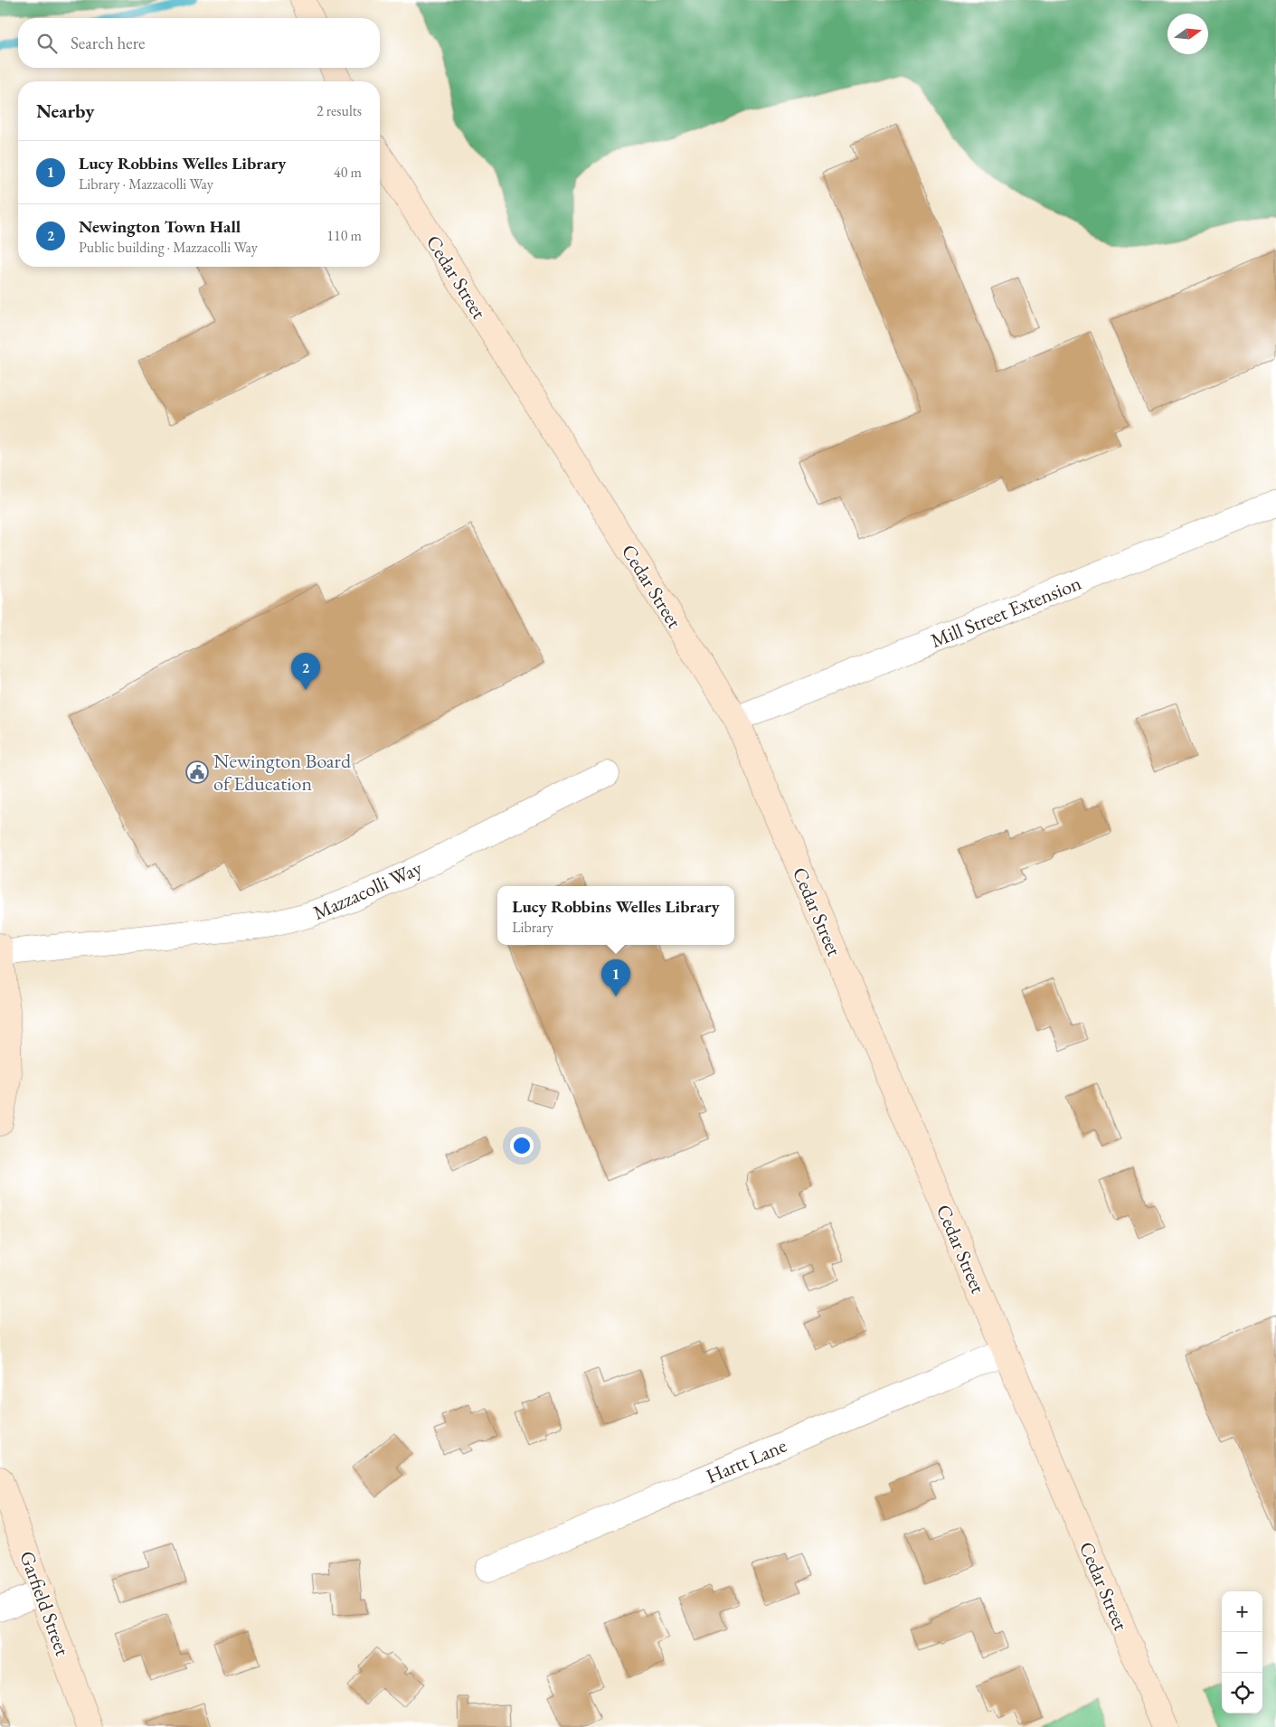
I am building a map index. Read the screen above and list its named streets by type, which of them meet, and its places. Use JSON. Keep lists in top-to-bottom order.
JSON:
{
  "streets": {
    "main road": ["Cedar Street", "Garfield Street"],
    "street": ["Mill Street Extension", "Mazzacolli Way", "Hartt Lane"]
  },
  "crossings": [
    ["Cedar Street", "Mill Street Extension"],
    ["Cedar Street", "Hartt Lane"]
  ],
  "places": {
    "public building": ["Newington Board of Education"]
  },
  "north": "right",
  "page": {
    "search": "Search here",
    "heading": ["Nearby", "2 results"],
    "list": [
      {
        "mark": "1",
        "name": "Lucy Robbins Welles Library",
        "note": "Library · Mazzacolli Way",
        "value": "40 m"
      },
      {
        "mark": "2",
        "name": "Newington Town Hall",
        "note": "Public building · Mazzacolli Way",
        "value": "110 m"
      }
    ],
    "pins": ["2", "1"],
    "popup": ["Lucy Robbins Welles Library", "Library"],
    "map_buttons": ["+", "−"]
  }
}
